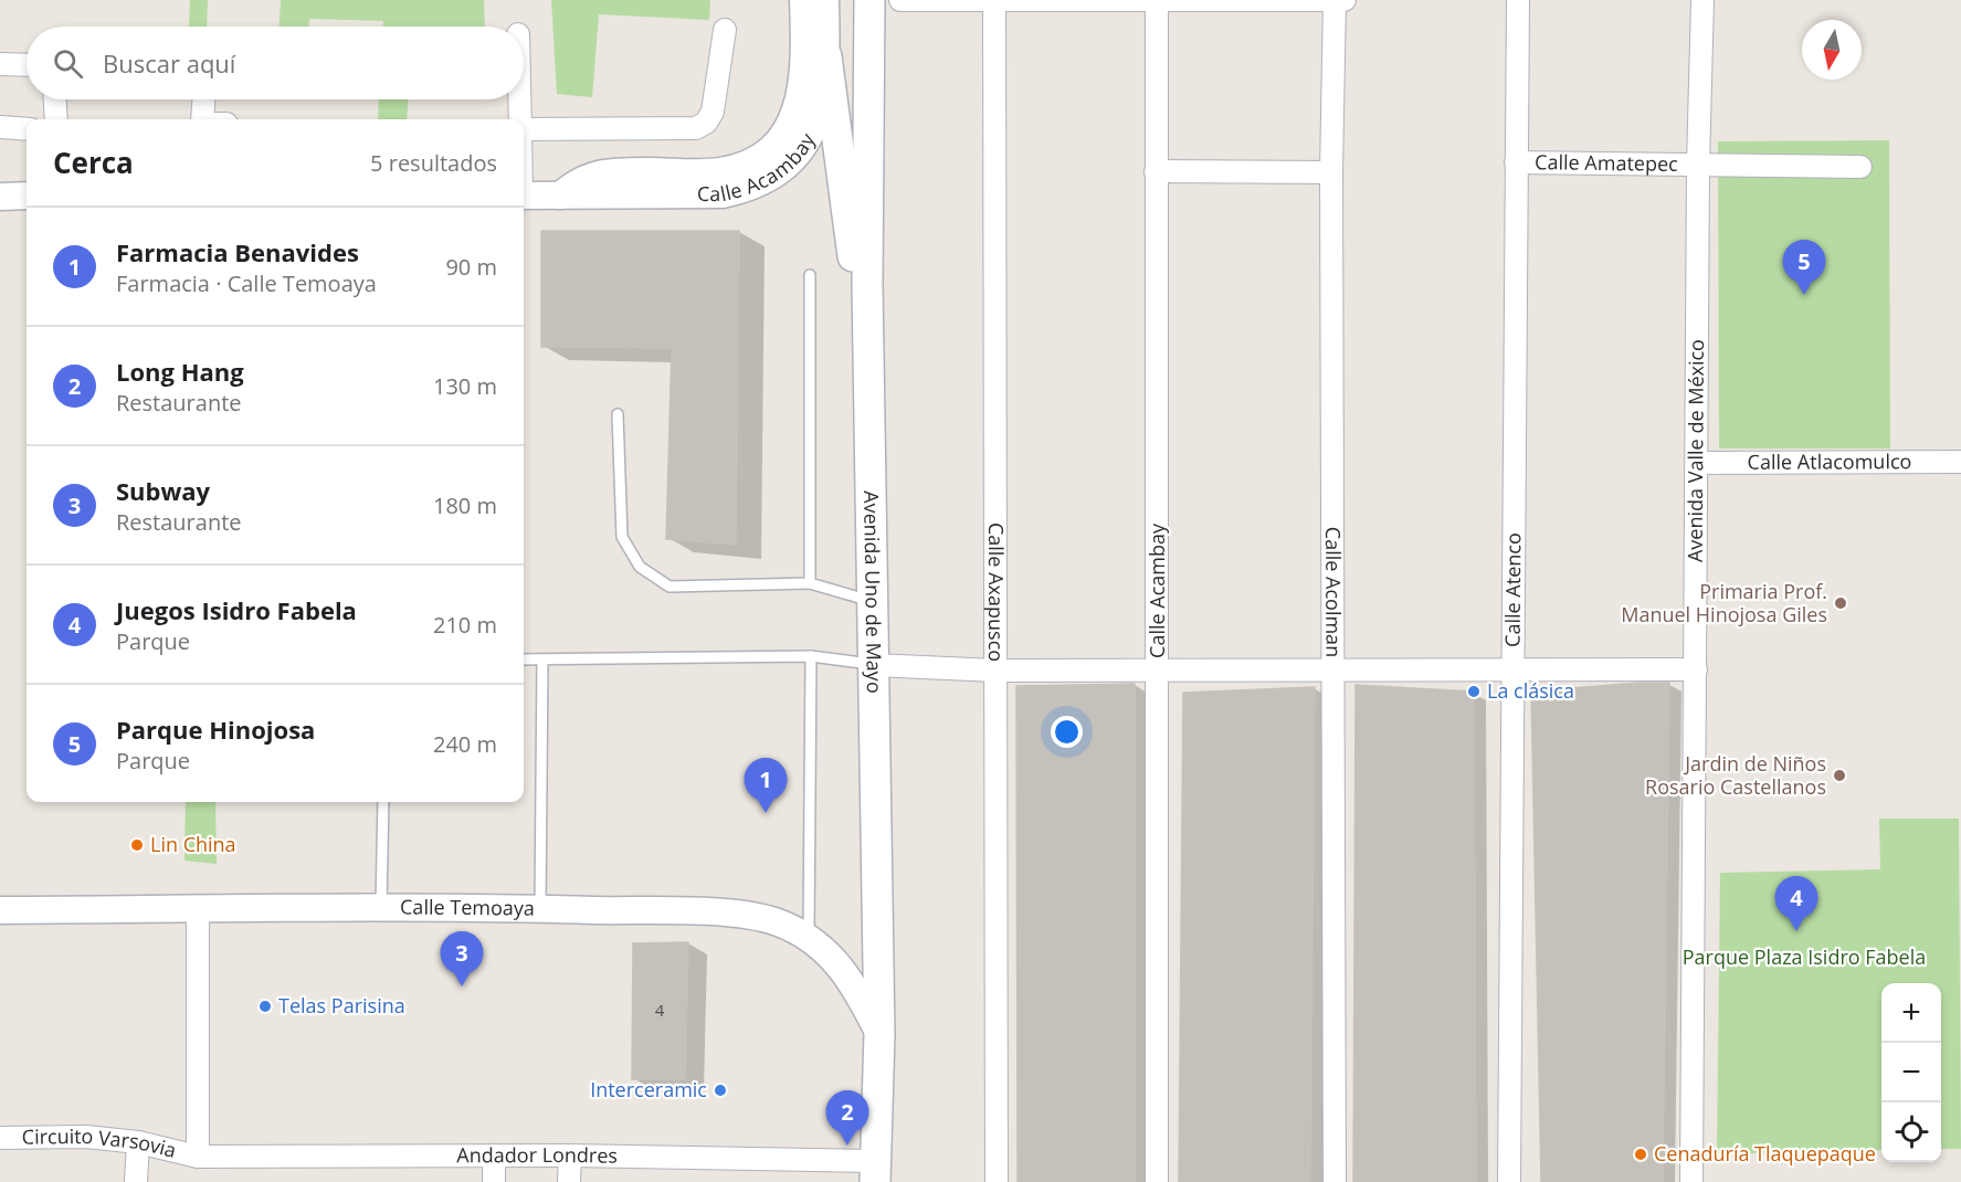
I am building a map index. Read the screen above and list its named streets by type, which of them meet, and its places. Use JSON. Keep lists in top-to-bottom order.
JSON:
{
  "streets": {
    "main road": ["Avenida Uno de Mayo"],
    "street": [
      "Calle Acambay",
      "Calle Amatepec",
      "Avenida Valle de México",
      "Calle Atlacomulco",
      "Calle Axapusco",
      "Calle Acolman",
      "Calle Atenco",
      "Calle Temoaya",
      "Circuito Varsovia",
      "Andador Londres"
    ]
  },
  "crossings": [
    ["Calle Amatepec", "Avenida Valle de México"],
    ["Calle Amatepec", "Calle Atenco"],
    ["Avenida Valle de México", "Calle Atlacomulco"],
    ["Avenida Uno de Mayo", "Calle Temoaya"],
    ["Avenida Uno de Mayo", "Andador Londres"],
    ["Circuito Varsovia", "Andador Londres"]
  ],
  "parks": ["Parque Plaza Isidro Fabela"],
  "places": [
    "Primaria Prof. Manuel Hinojosa Giles",
    "La clásica",
    "Jardin de Niños Rosario Castellanos",
    "Lin China",
    "Telas Parisina",
    "Interceramic",
    "Cenaduría Tlaquepaque"
  ],
  "house_numbers": ["4"],
  "north": "bottom",
  "page": {
    "search": "Buscar aquí",
    "heading": ["Cerca", "5 resultados"],
    "list": [
      {
        "mark": "1",
        "name": "Farmacia Benavides",
        "note": "Farmacia · Calle Temoaya",
        "value": "90 m"
      },
      {
        "mark": "2",
        "name": "Long Hang",
        "note": "Restaurante",
        "value": "130 m"
      },
      {
        "mark": "3",
        "name": "Subway",
        "note": "Restaurante",
        "value": "180 m"
      },
      {
        "mark": "4",
        "name": "Juegos Isidro Fabela",
        "note": "Parque",
        "value": "210 m"
      },
      {
        "mark": "5",
        "name": "Parque Hinojosa",
        "note": "Parque",
        "value": "240 m"
      }
    ],
    "pins": [
      "5",
      "1",
      "4",
      "3",
      "2"
    ],
    "map_buttons": ["+", "−"]
  }
}
